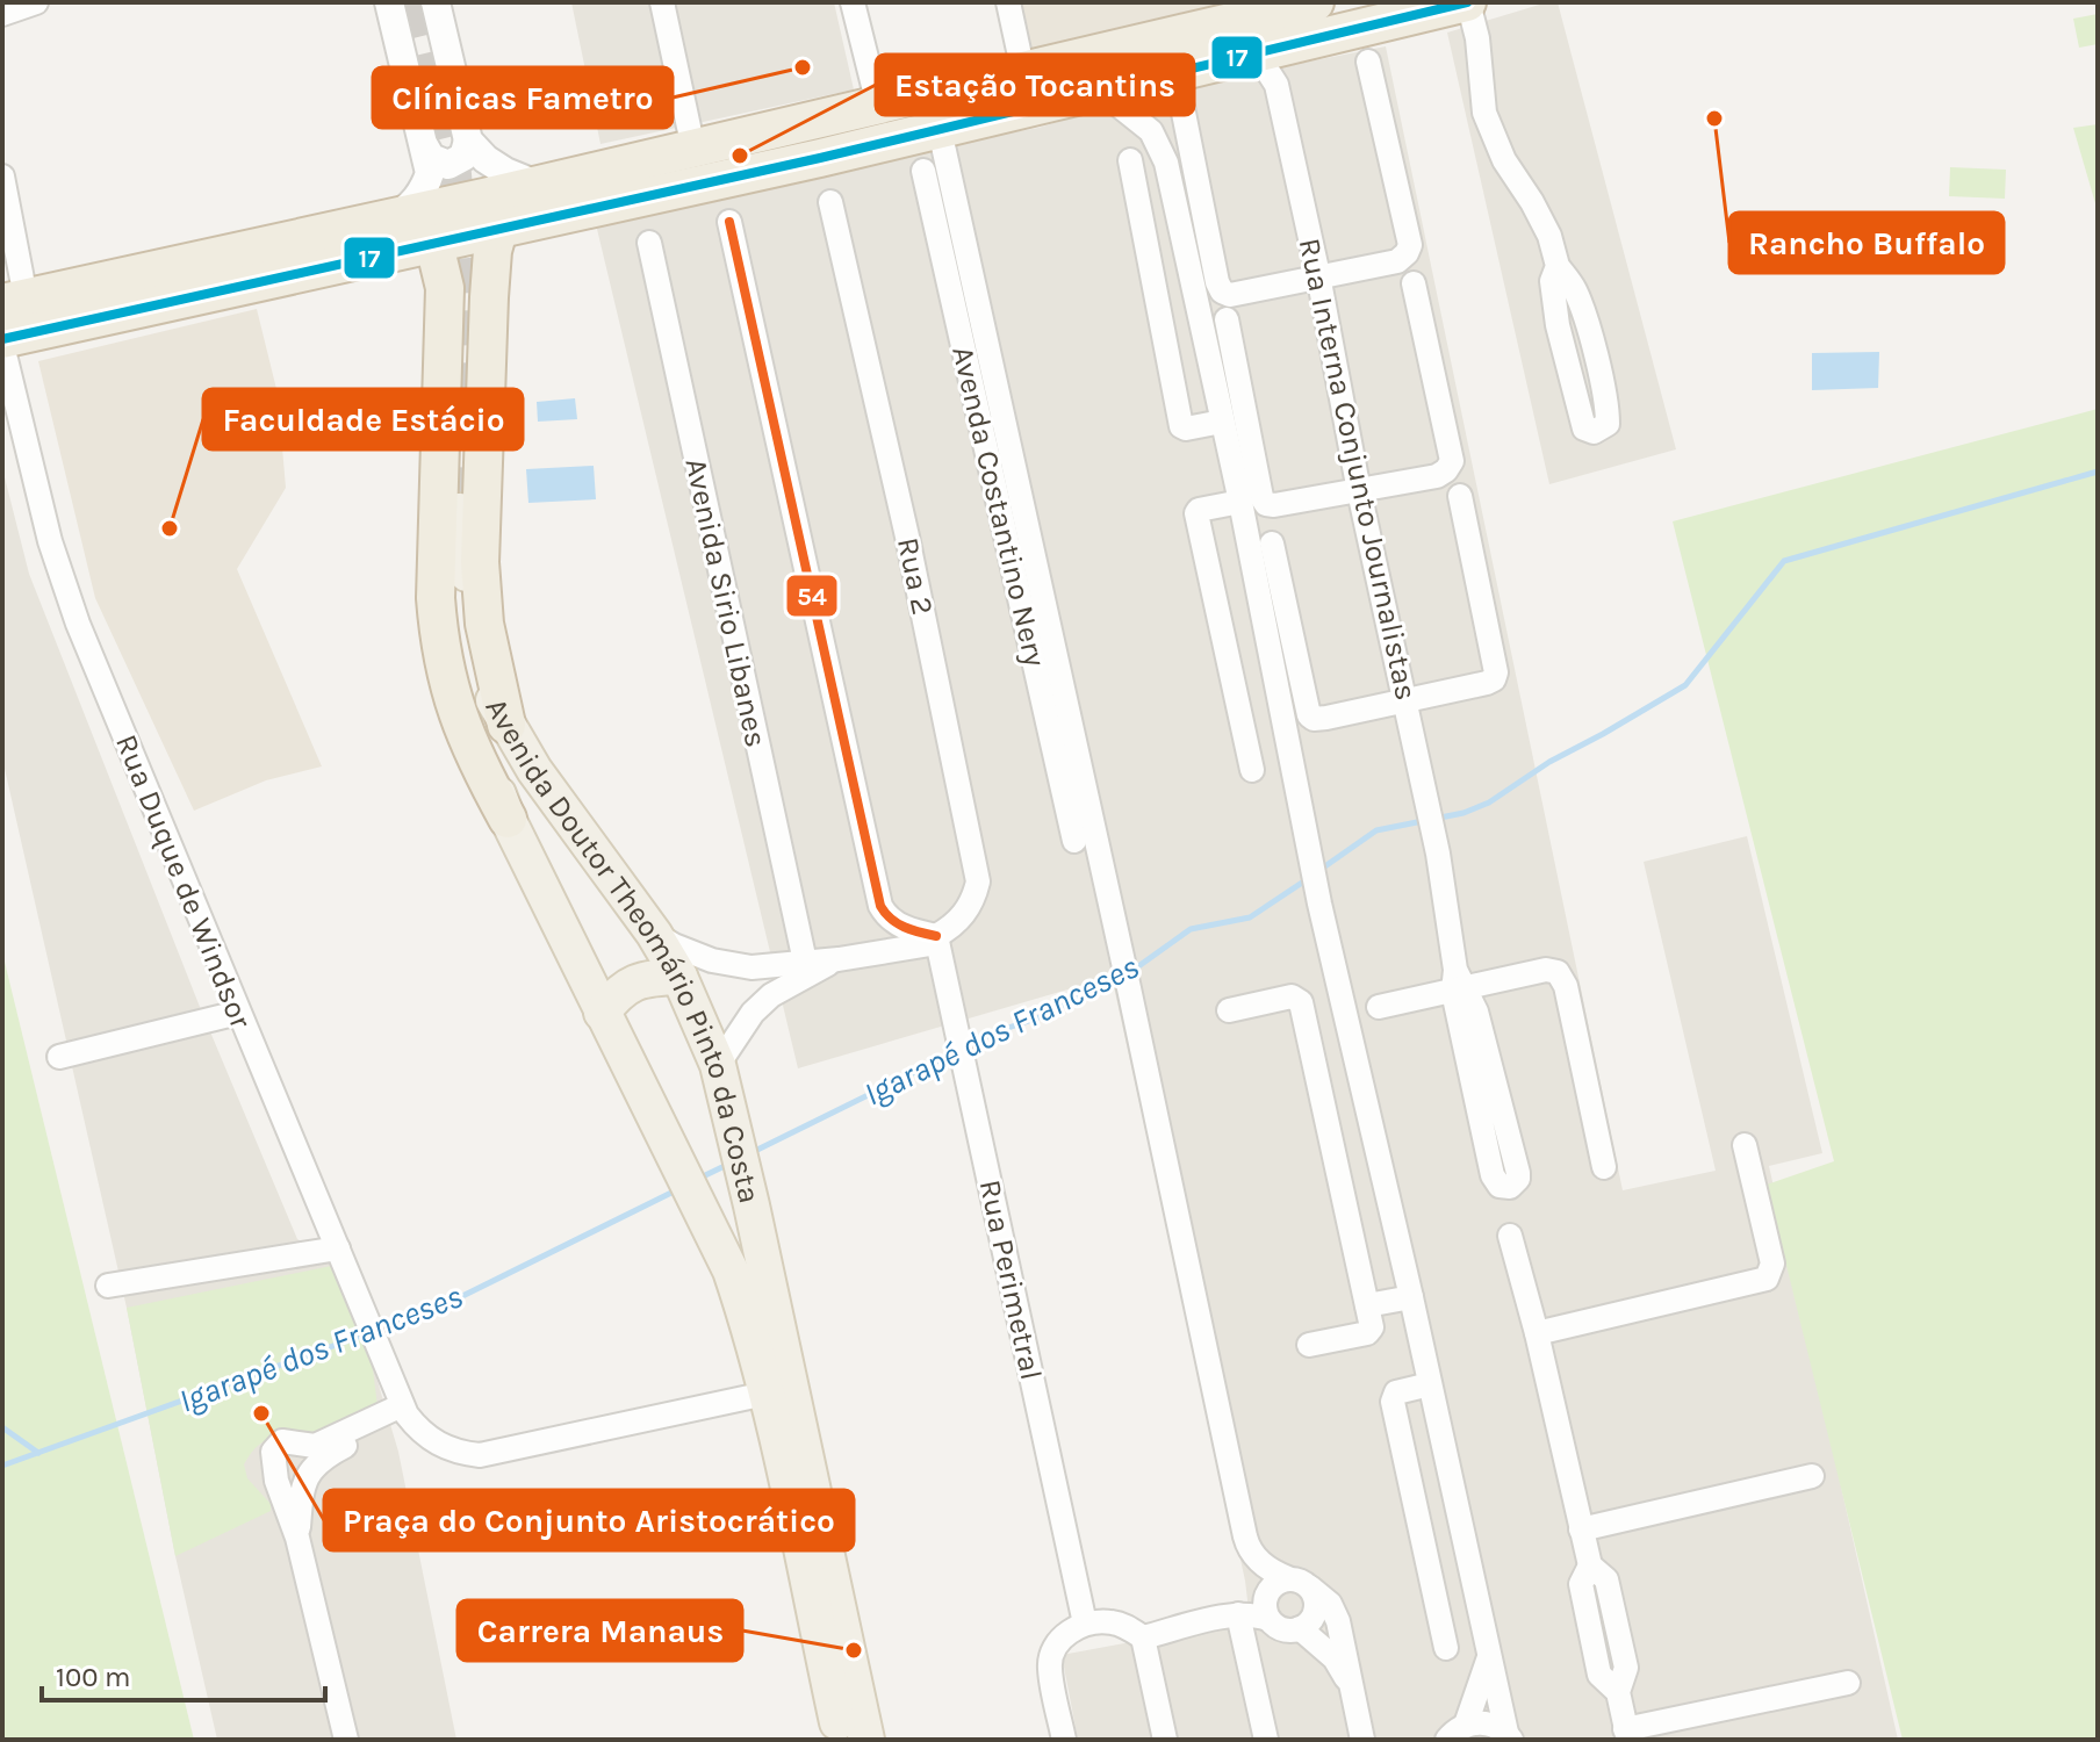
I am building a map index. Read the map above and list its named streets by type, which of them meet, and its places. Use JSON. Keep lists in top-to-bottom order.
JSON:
{
  "streets": {
    "main road": ["Avenida Doutor Theomário Pinto da Costa"],
    "street": [
      "Rua Interna Conjunto Journalistas",
      "Avenda Costantino Nery",
      "Rua 2",
      "Avenida Sirio Libanes",
      "Rua Duque de Windsor",
      "Rua Perimetral"
    ]
  },
  "crossings": [
    ["Rua 2", "Rua Perimetral"],
    ["Rua Duque de Windsor", "Avenida Doutor Theomário Pinto da Costa"]
  ],
  "water": ["Igarapé dos Franceses"],
  "places": [
    "Clínicas Fametro",
    "Rancho Buffalo",
    "Estação Tocantins",
    "Faculdade Estácio",
    "Praça do Conjunto Aristocrático",
    "Carrera Manaus"
  ],
  "lines": ["transit line 17", "transit line 54"],
  "scale_bar": "100 m"
}
